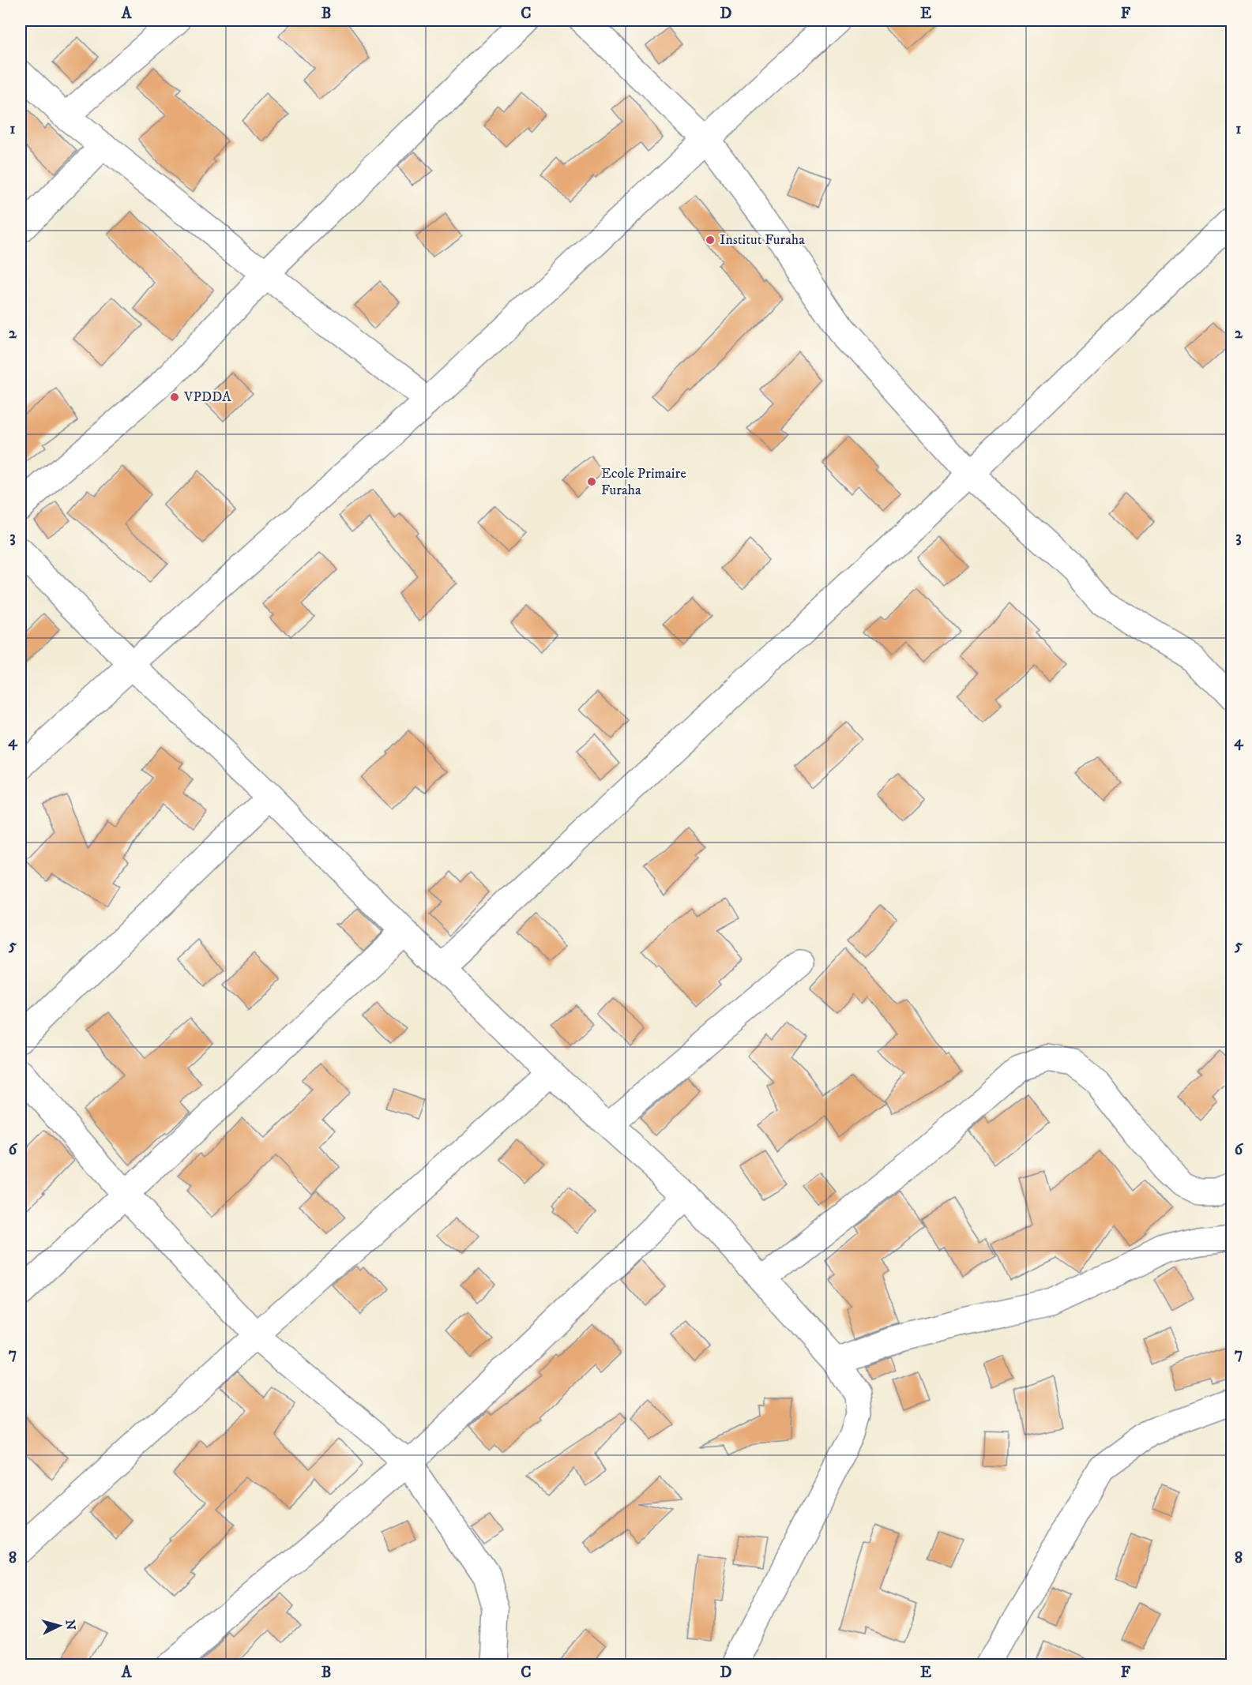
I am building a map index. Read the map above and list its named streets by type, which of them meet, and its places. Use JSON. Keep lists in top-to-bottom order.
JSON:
{
  "places": ["Institut Furaha", "VPDDA", "Ecole Primaire Furaha"],
  "north": "right",
  "grid": {
    "columns": [
      "A",
      "B",
      "C",
      "D",
      "E",
      "F"
    ],
    "rows": [
      "1",
      "2",
      "3",
      "4",
      "5",
      "6",
      "7",
      "8"
    ]
  }
}
